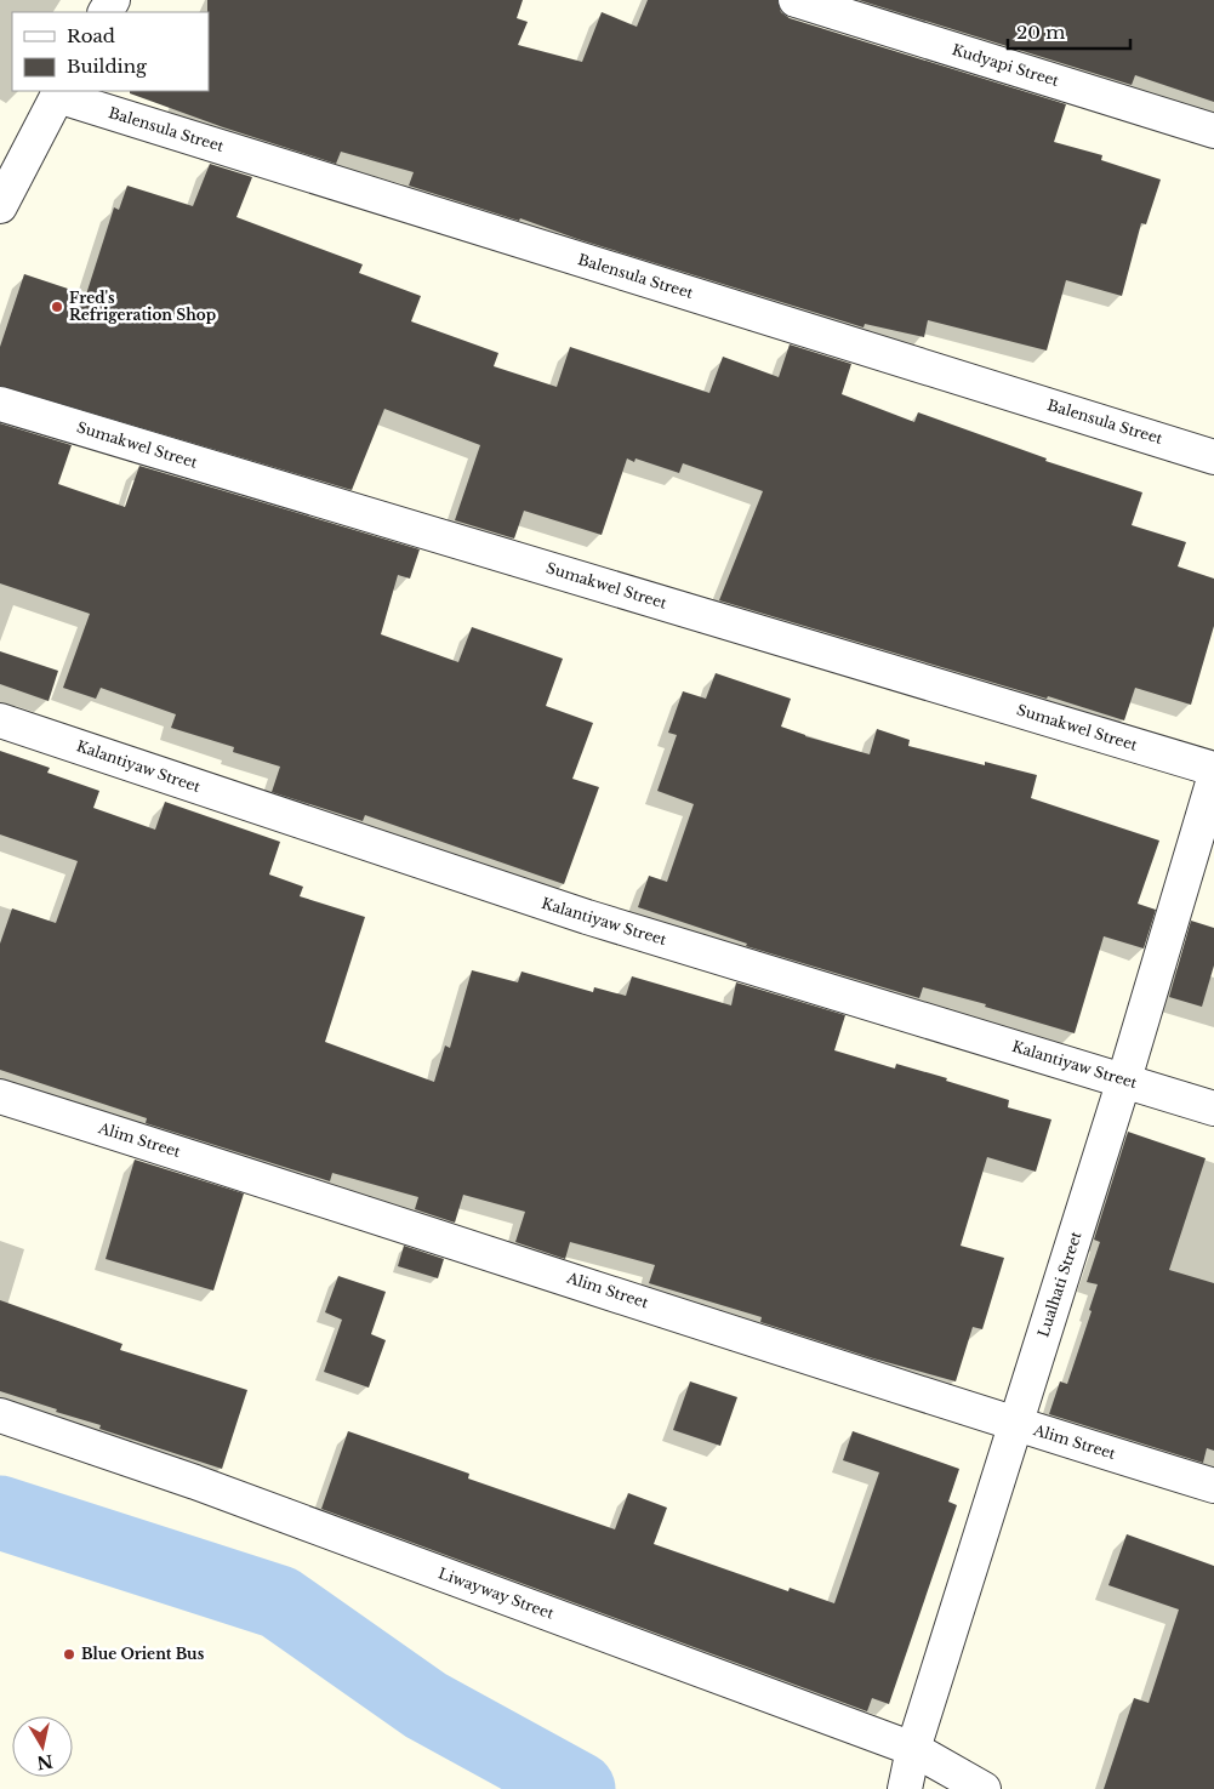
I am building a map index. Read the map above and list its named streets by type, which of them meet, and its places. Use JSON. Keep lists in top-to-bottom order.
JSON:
{
  "streets": {
    "street": [
      "Kudyapi Street",
      "Balensula Street",
      "Sumakwel Street",
      "Kalantiyaw Street",
      "Alim Street",
      "Lualhati Street",
      "Liwayway Street"
    ]
  },
  "crossings": [
    ["Kalantiyaw Street", "Lualhati Street"],
    ["Alim Street", "Lualhati Street"],
    ["Lualhati Street", "Liwayway Street"]
  ],
  "places": ["Fred's Refrigeration Shop", "Blue Orient Bus"],
  "legend": ["Road", "Building"],
  "scale_bar": "20 m",
  "north": "bottom"
}
